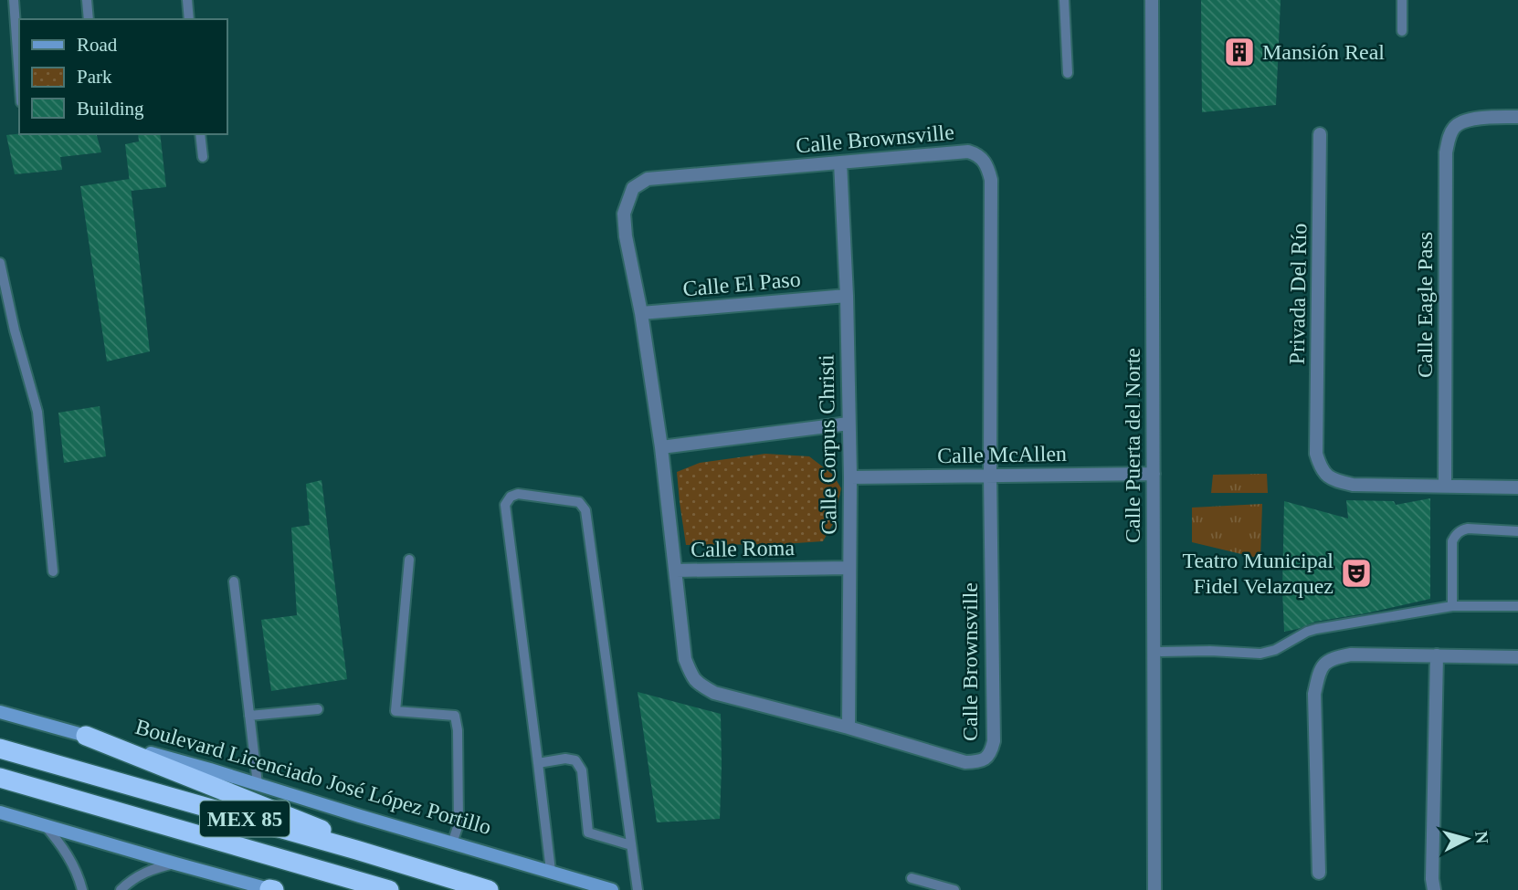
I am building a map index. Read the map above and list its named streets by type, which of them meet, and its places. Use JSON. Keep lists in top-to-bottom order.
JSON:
{
  "streets": {
    "highway": ["MEX 85"],
    "street": [
      "Calle Brownsville",
      "Calle El Paso",
      "Privada Del Río",
      "Calle Eagle Pass",
      "Calle Corpus Christi",
      "Calle Puerta del Norte",
      "Calle McAllen",
      "Calle Roma",
      "Boulevard Licenciado José López Portillo"
    ]
  },
  "crossings": [
    ["Calle Brownsville", "Calle El Paso"],
    ["Calle Brownsville", "Calle Corpus Christi"],
    ["Calle Brownsville", "Calle McAllen"],
    ["Calle Brownsville", "Calle Roma"],
    ["Calle El Paso", "Calle Corpus Christi"],
    ["Privada Del Río", "Calle Eagle Pass"],
    ["Calle Corpus Christi", "Calle McAllen"],
    ["Calle Corpus Christi", "Calle Roma"],
    ["Calle Puerta del Norte", "Calle McAllen"]
  ],
  "places": {
    "building": ["Mansión Real"],
    "theatre": ["Teatro Municipal Fidel Velazquez"]
  },
  "legend": ["Road", "Park", "Building"],
  "north": "right"
}
